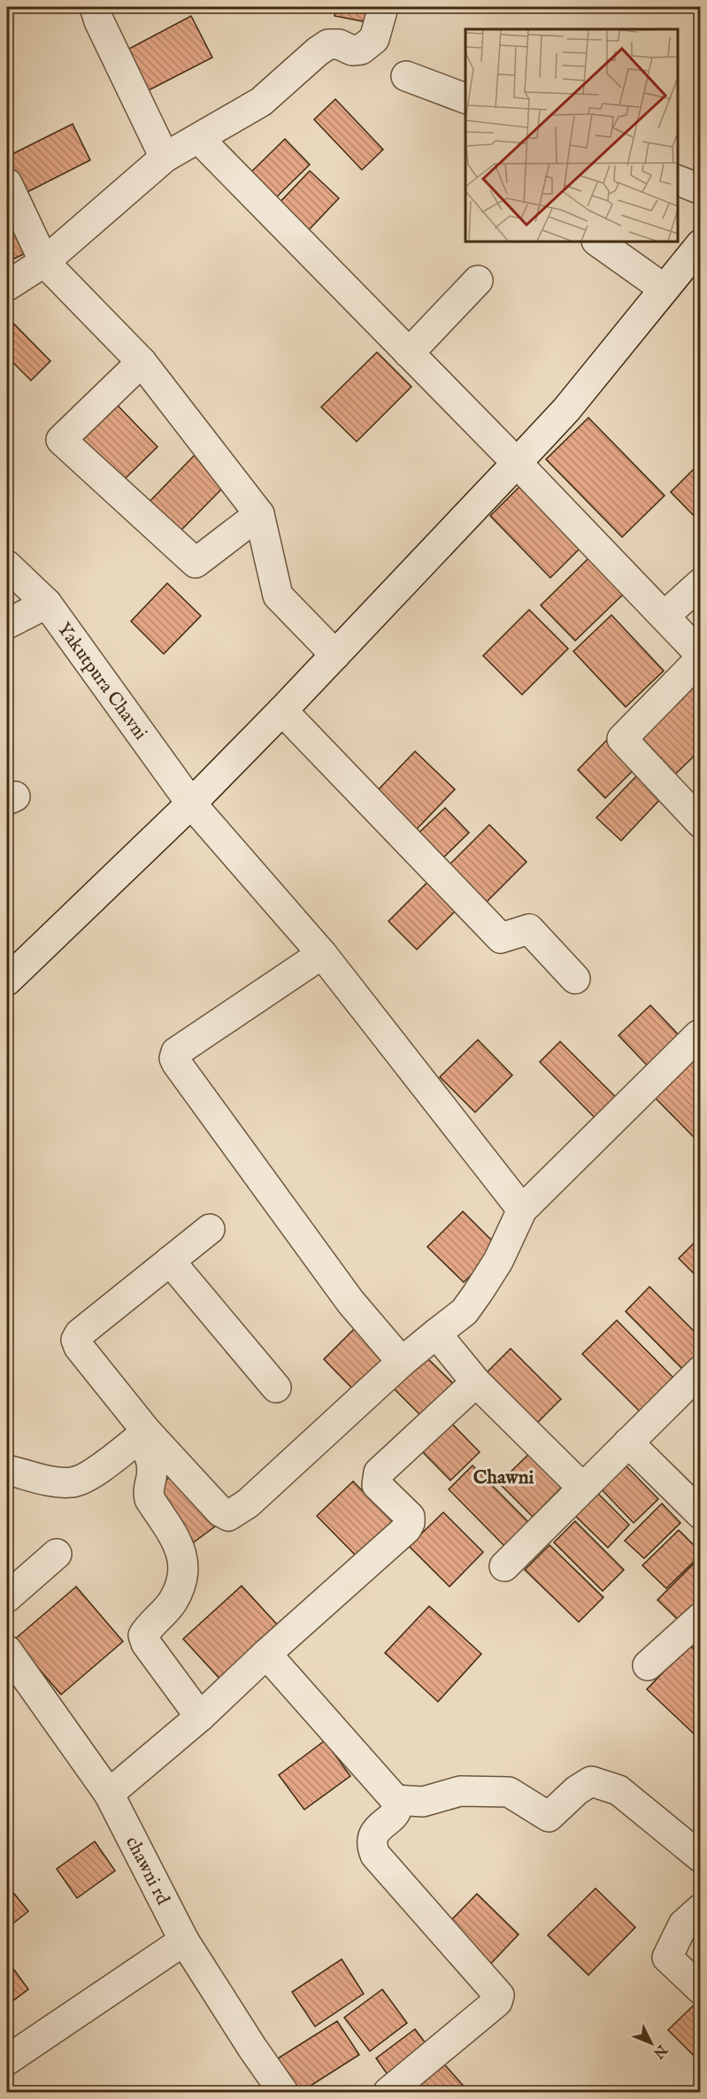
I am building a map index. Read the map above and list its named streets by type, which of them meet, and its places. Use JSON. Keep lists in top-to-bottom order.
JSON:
{
  "streets": {
    "street": ["Yakutpura Chavni", "chawni rd"]
  },
  "districts": ["Chawni"],
  "north": "bottom right"
}
